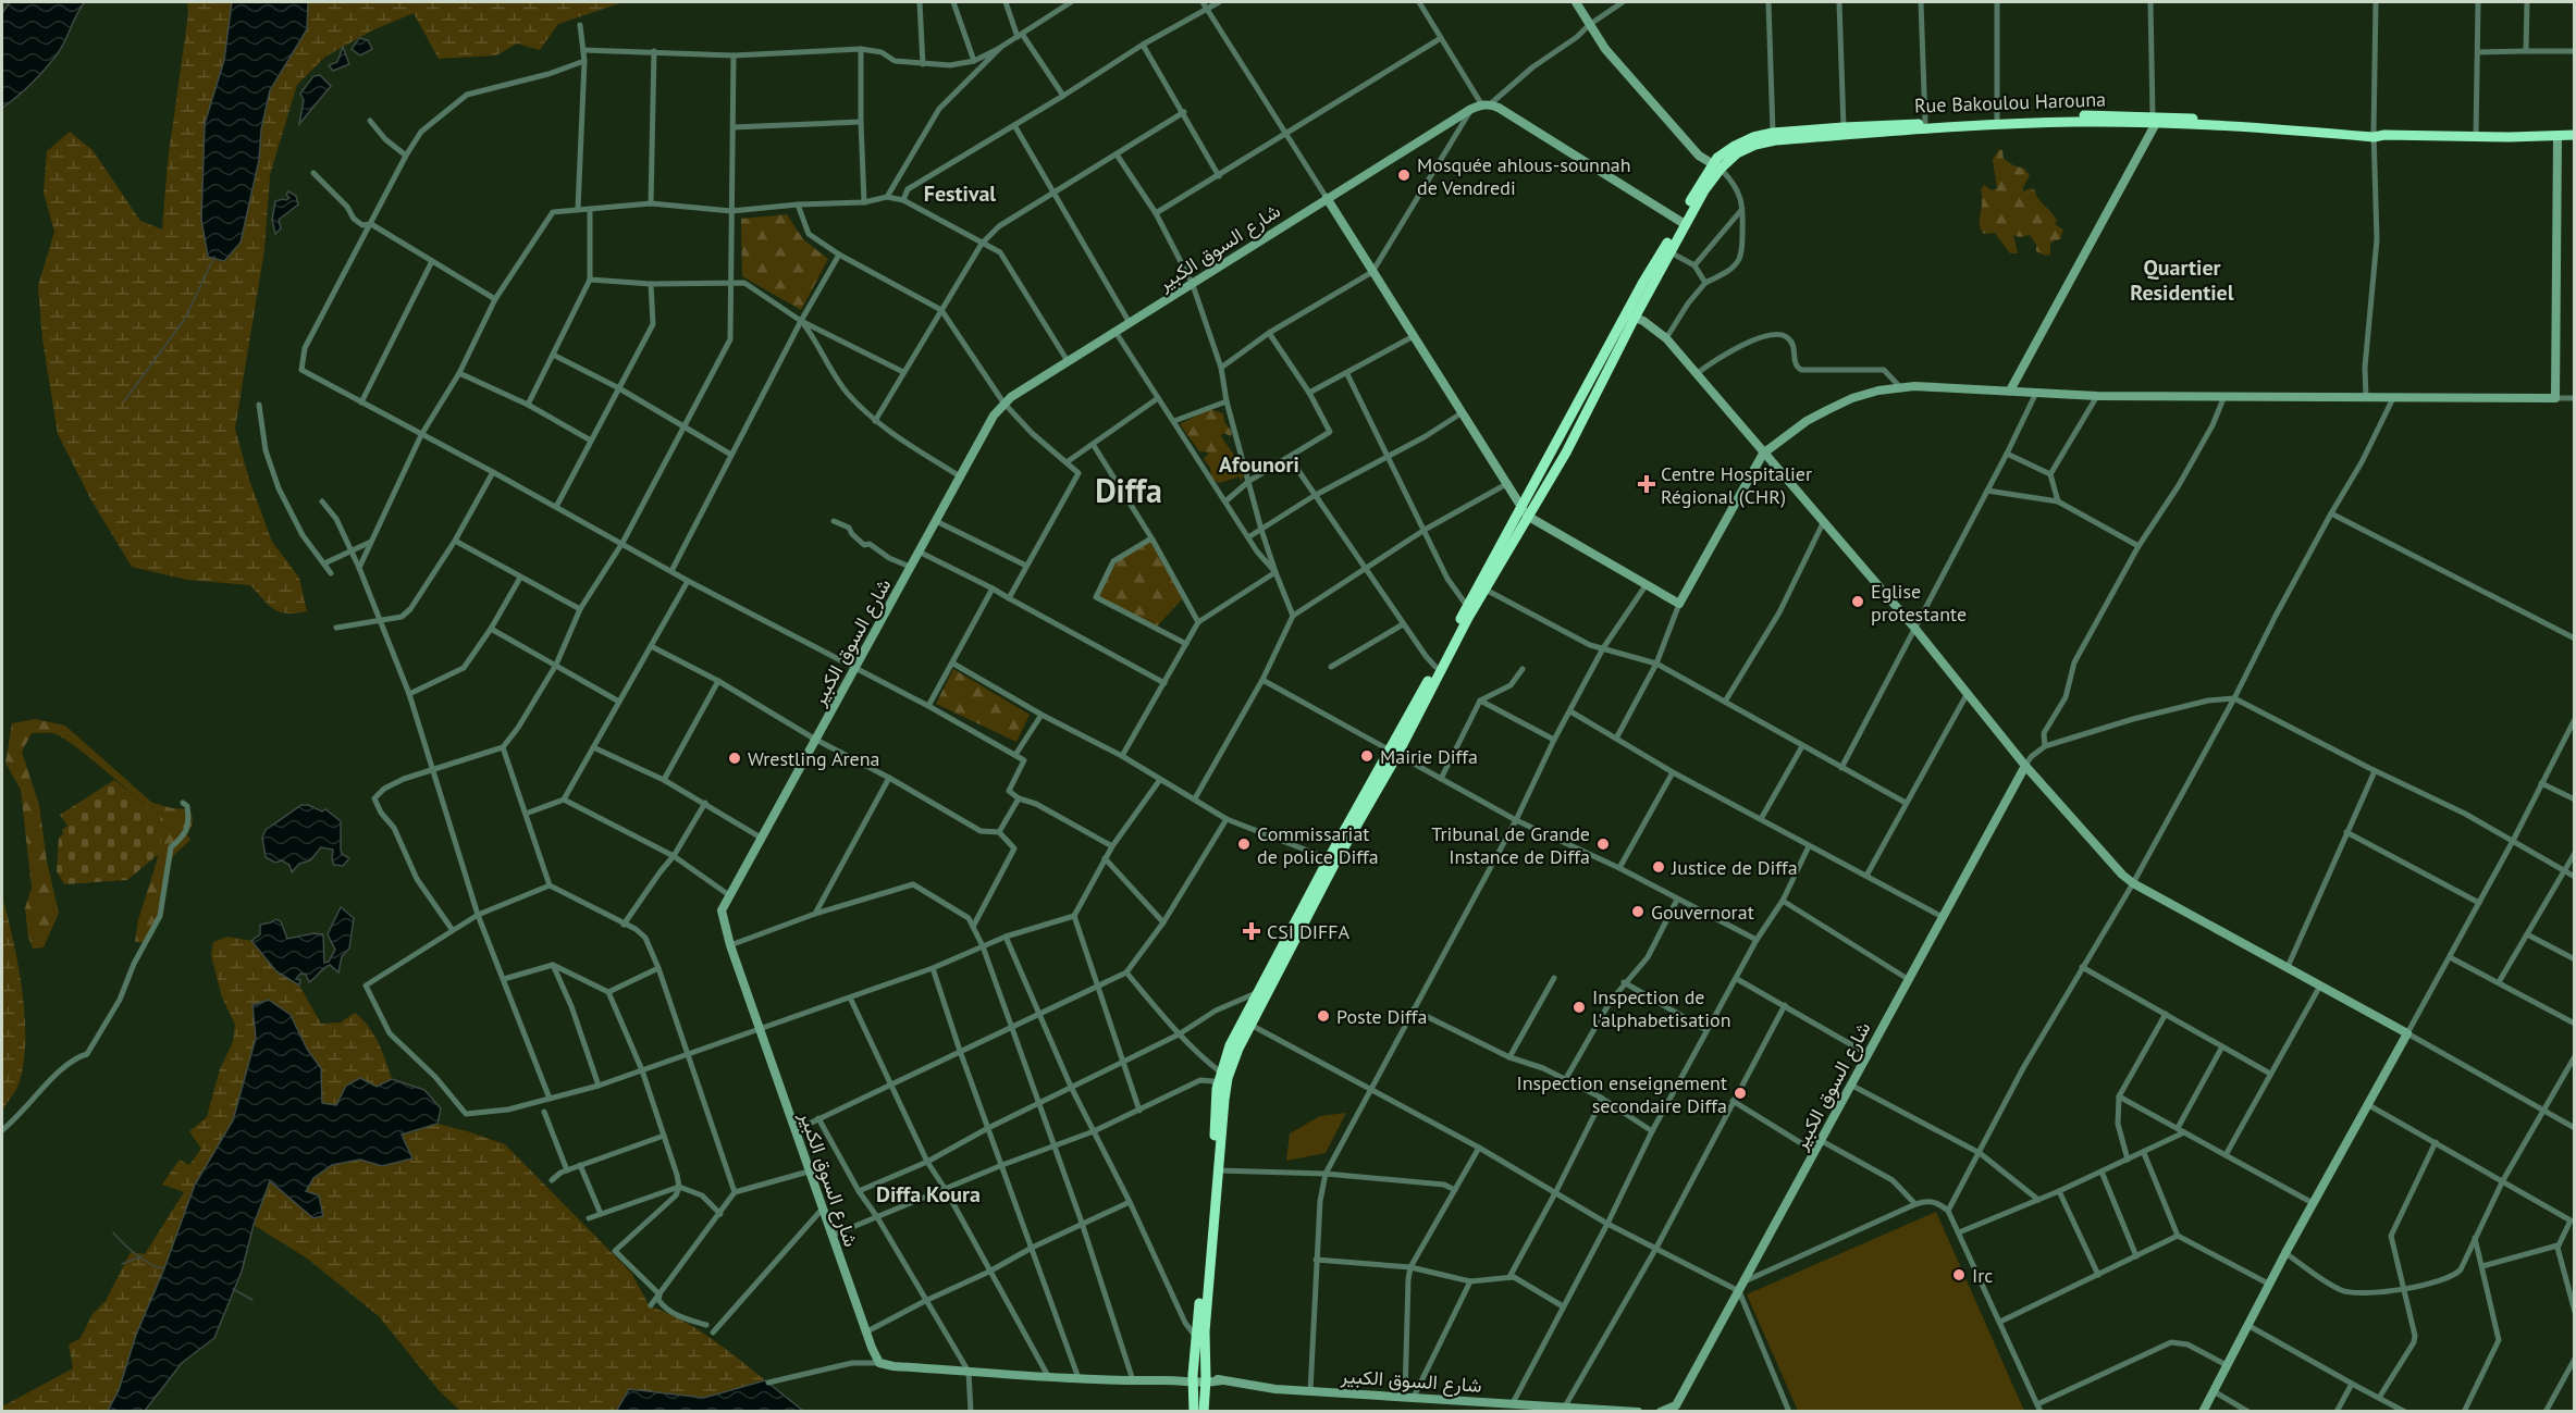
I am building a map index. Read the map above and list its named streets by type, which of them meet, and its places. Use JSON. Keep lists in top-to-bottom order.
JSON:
{
  "streets": {
    "highway": ["Rue Bakoulou Harouna"],
    "street": ["شارع السوق الكبير"]
  },
  "districts": [
    "Festival",
    "Quartier Residentiel",
    "Afounori",
    "Diffa",
    "Diffa Koura"
  ],
  "places": {
    "other": [
      "Mosquée ahlous-sounnah de Vendredi",
      "Eglise protestante",
      "Mairie Diffa",
      "Wrestling Arena",
      "Commissariat de police Diffa",
      "Tribunal de Grande Instance de Diffa",
      "Justice de Diffa",
      "Gouvernorat",
      "Inspection de l'alphabetisation",
      "Poste Diffa",
      "Inspection enseignement secondaire Diffa",
      "Irc"
    ],
    "health": ["Centre Hospitalier Régional (CHR)", "CSI DIFFA"]
  }
}
